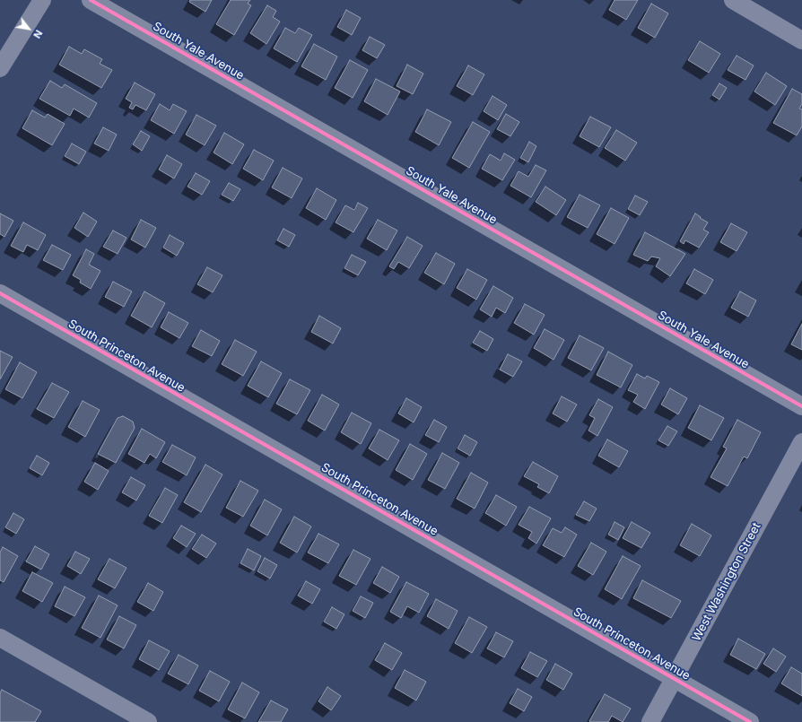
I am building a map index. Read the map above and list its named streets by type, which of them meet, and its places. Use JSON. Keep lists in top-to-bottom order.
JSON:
{
  "streets": {
    "street": ["South Yale Avenue", "South Princeton Avenue", "West Washington Street"]
  },
  "crossings": [
    ["South Princeton Avenue", "West Washington Street"]
  ],
  "north": "bottom right"
}
